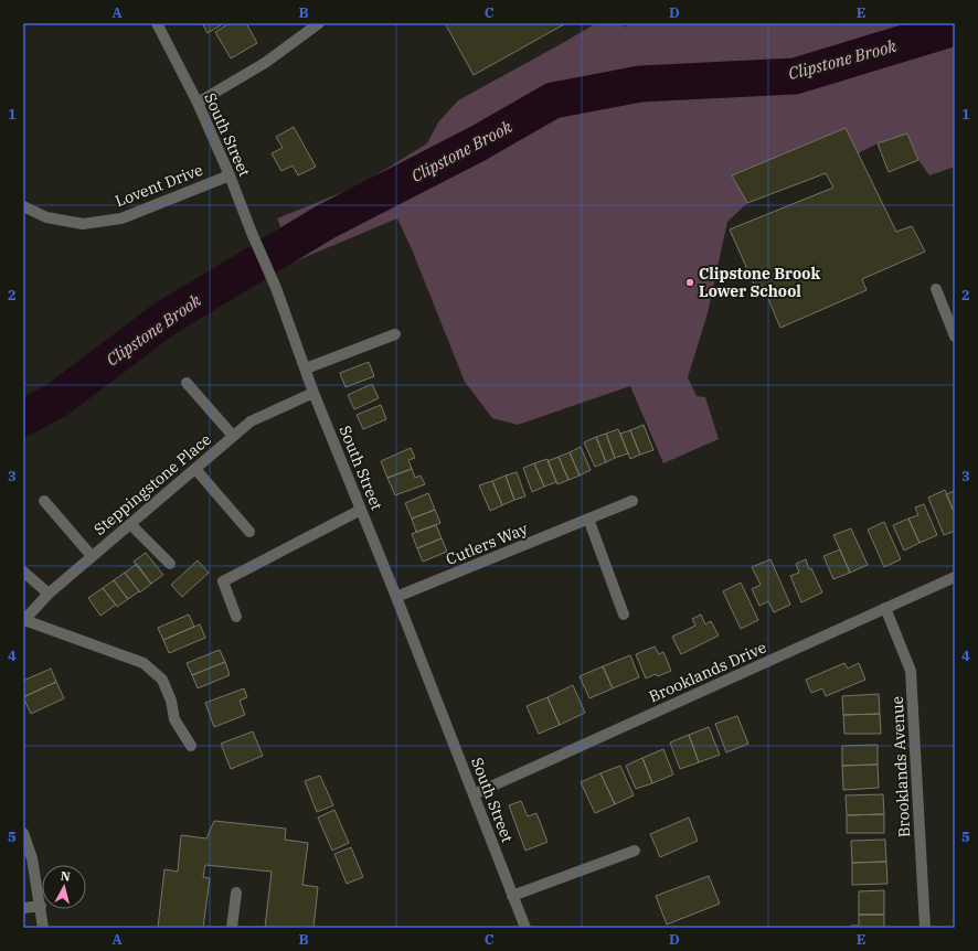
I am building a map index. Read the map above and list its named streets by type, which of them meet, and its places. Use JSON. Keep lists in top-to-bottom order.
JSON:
{
  "streets": {
    "street": [
      "South Street",
      "Lovent Drive",
      "Steppingstone Place",
      "Cutlers Way",
      "Brooklands Drive",
      "Brooklands Avenue"
    ]
  },
  "crossings": [
    ["South Street", "Lovent Drive"],
    ["South Street", "Steppingstone Place"],
    ["South Street", "Cutlers Way"],
    ["South Street", "Brooklands Drive"],
    ["Brooklands Drive", "Brooklands Avenue"]
  ],
  "water": ["Clipstone Brook"],
  "places": ["Clipstone Brook Lower School"],
  "north": "top",
  "grid": {
    "columns": [
      "A",
      "B",
      "C",
      "D",
      "E"
    ],
    "rows": [
      "1",
      "2",
      "3",
      "4",
      "5"
    ]
  }
}
